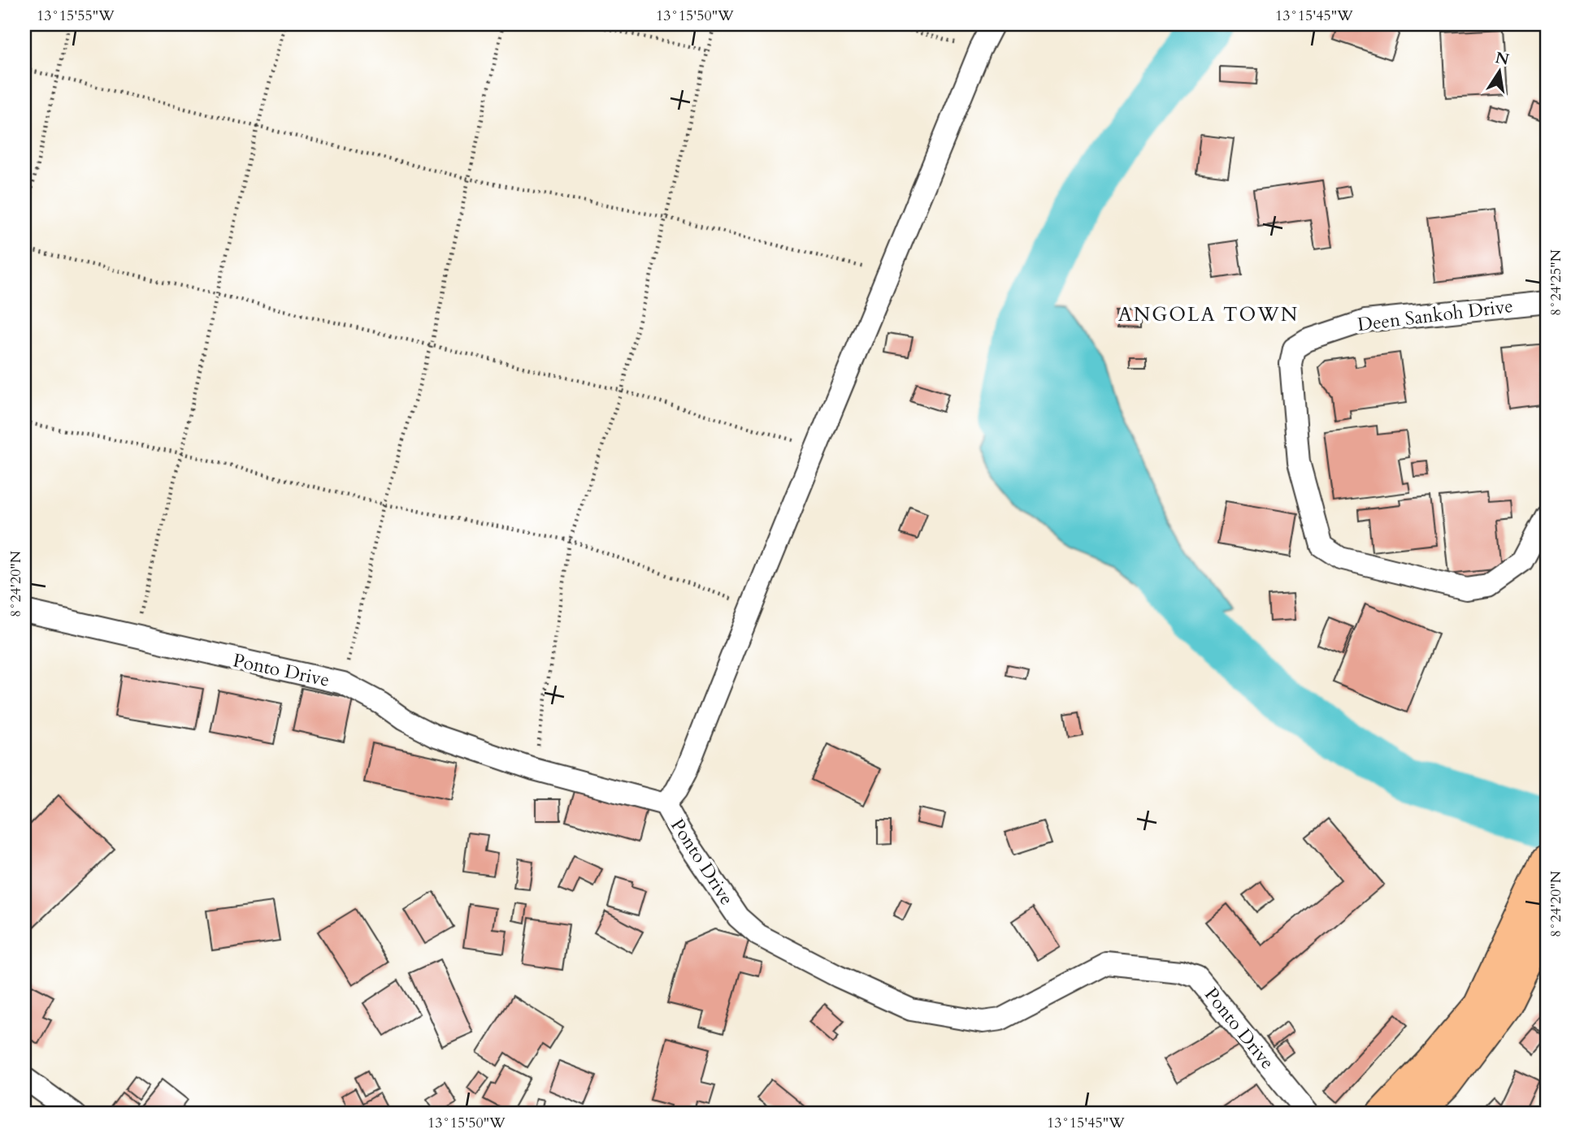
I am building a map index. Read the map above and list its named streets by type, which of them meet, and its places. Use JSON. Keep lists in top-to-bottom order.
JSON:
{
  "streets": {
    "street": ["Deen Sankoh Drive", "Ponto Drive"]
  },
  "districts": ["ANGOLA TOWN"],
  "north": "top",
  "coordinates": [
    "13°15'55\"W",
    "13°15'50\"W",
    "13°15'45\"W",
    "8°24'25\"N",
    "8°24'20\"N"
  ]
}
